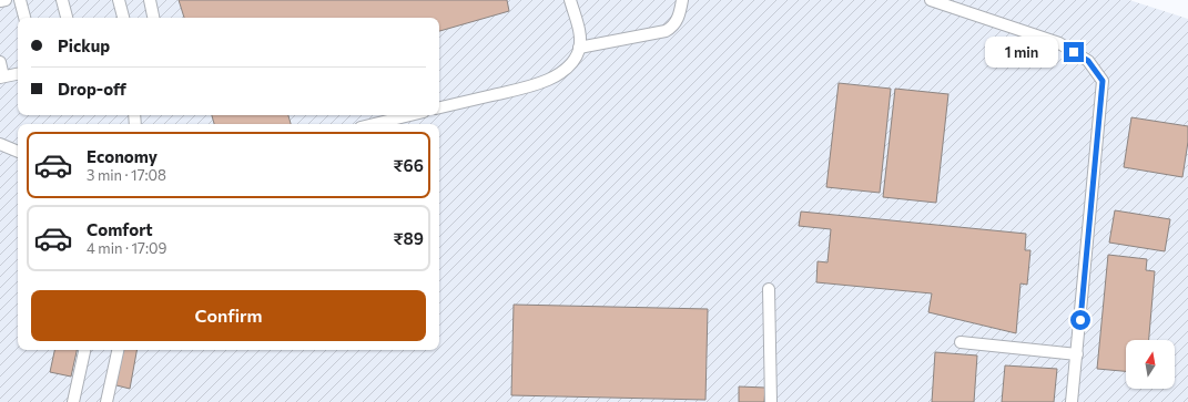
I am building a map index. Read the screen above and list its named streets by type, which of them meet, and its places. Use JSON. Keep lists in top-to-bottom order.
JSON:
{
  "north": "top",
  "page": {
    "banner": ["Pickup", "Drop-off"],
    "bubble": "1 min",
    "list": [
      {
        "name": "Economy",
        "note": "3 min · 17:08",
        "value": "₹66"
      },
      {
        "name": "Comfort",
        "note": "4 min · 17:09",
        "value": "₹89"
      }
    ],
    "buttons": "Confirm"
  }
}
